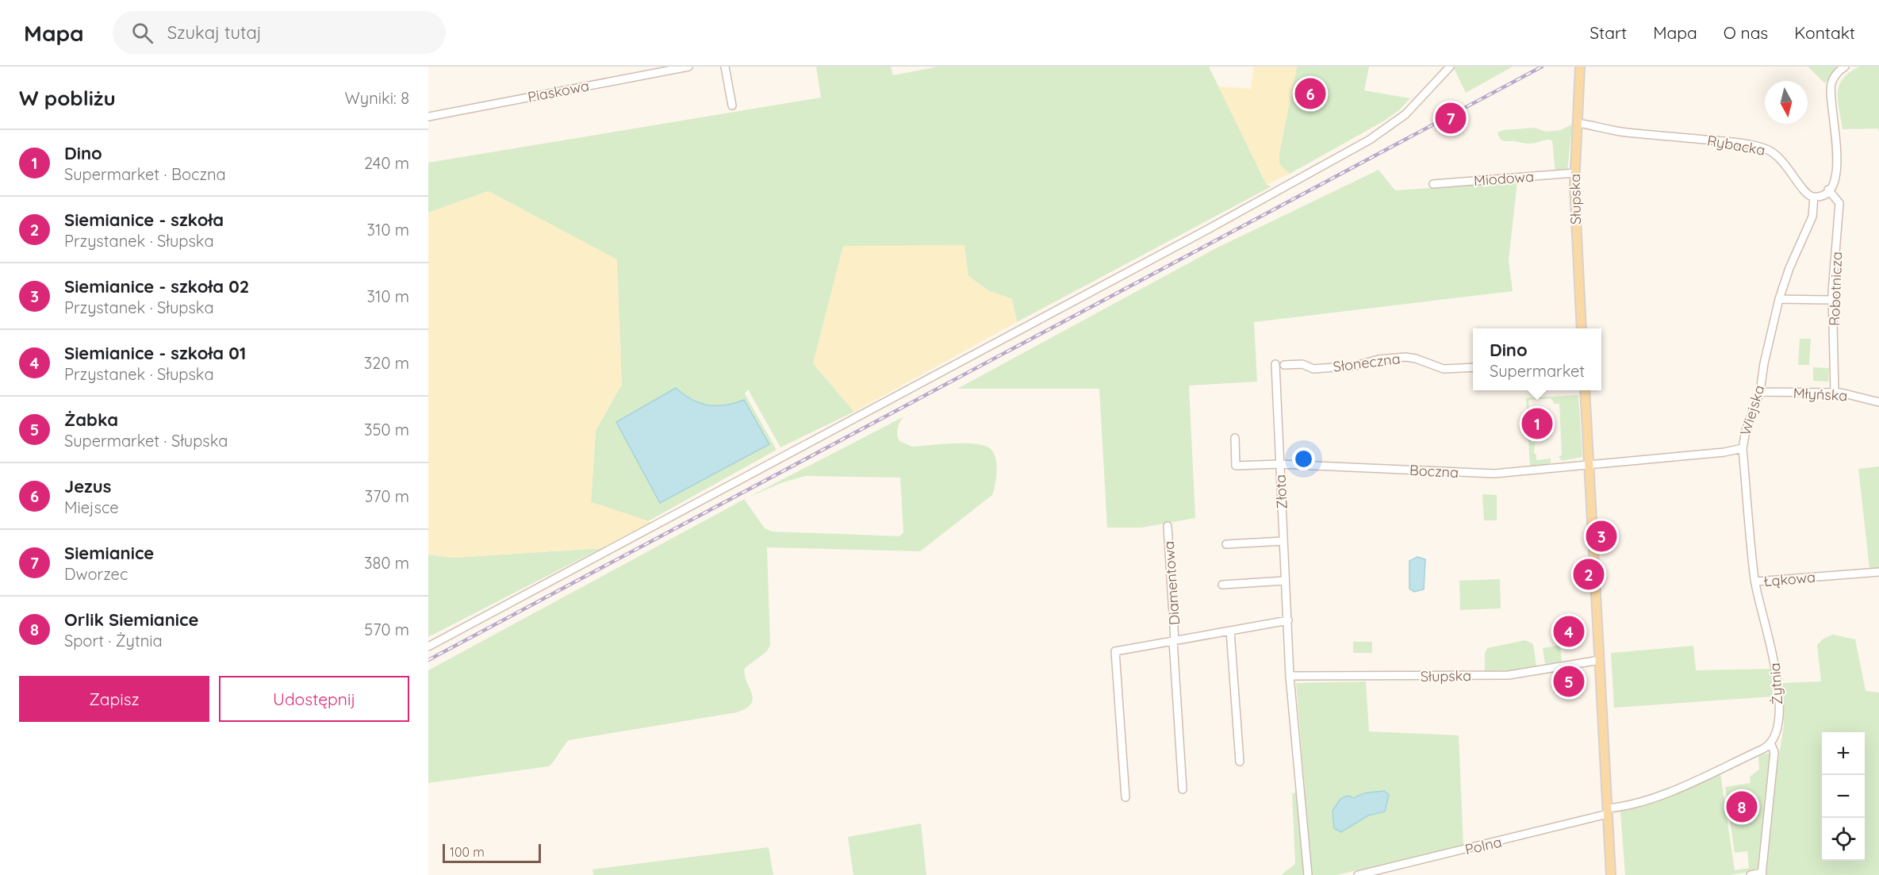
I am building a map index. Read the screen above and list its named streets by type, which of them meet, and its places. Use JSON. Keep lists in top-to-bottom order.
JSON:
{
  "streets": {
    "main road": ["Słupska"],
    "street": [
      "Piaskowa",
      "Rybacka",
      "Miodowa",
      "Robotnicza",
      "Słoneczna",
      "Młyńska",
      "Wiejska",
      "Boczna",
      "Złota",
      "Łąkowa",
      "Diamentowa",
      "Żytnia",
      "Polna"
    ]
  },
  "crossings": [
    ["Rybacka", "Słupska"],
    ["Rybacka", "Wiejska"],
    ["Miodowa", "Słupska"],
    ["Słupska", "Złota"],
    ["Robotnicza", "Młyńska"],
    ["Młyńska", "Wiejska"],
    ["Wiejska", "Boczna"],
    ["Wiejska", "Żytnia"],
    ["Boczna", "Złota"],
    ["Łąkowa", "Żytnia"]
  ],
  "scale_bar": "100 m",
  "north": "bottom",
  "page": {
    "header": "Mapa",
    "search": "Szukaj tutaj",
    "nav": [
      "Start",
      "Mapa",
      "O nas",
      "Kontakt"
    ],
    "heading": ["W pobliżu", "Wyniki: 8"],
    "pins": [
      "6",
      "7",
      "1",
      "3",
      "2",
      "4",
      "5",
      "8"
    ],
    "list": [
      {
        "mark": "1",
        "name": "Dino",
        "note": "Supermarket · Boczna",
        "value": "240 m"
      },
      {
        "mark": "2",
        "name": "Siemianice - szkoła",
        "note": "Przystanek · Słupska",
        "value": "310 m"
      },
      {
        "mark": "3",
        "name": "Siemianice - szkoła 02",
        "note": "Przystanek · Słupska",
        "value": "310 m"
      },
      {
        "mark": "4",
        "name": "Siemianice - szkoła 01",
        "note": "Przystanek · Słupska",
        "value": "320 m"
      },
      {
        "mark": "5",
        "name": "Żabka",
        "note": "Supermarket · Słupska",
        "value": "350 m"
      },
      {
        "mark": "6",
        "name": "Jezus",
        "note": "Miejsce",
        "value": "370 m"
      },
      {
        "mark": "7",
        "name": "Siemianice",
        "note": "Dworzec",
        "value": "380 m"
      },
      {
        "mark": "8",
        "name": "Orlik Siemianice",
        "note": "Sport · Żytnia",
        "value": "570 m"
      }
    ],
    "popup": ["Dino", "Supermarket"],
    "buttons": ["Zapisz", "Udostępnij"],
    "map_buttons": ["+", "−"],
    "scale": "100 m"
  }
}
